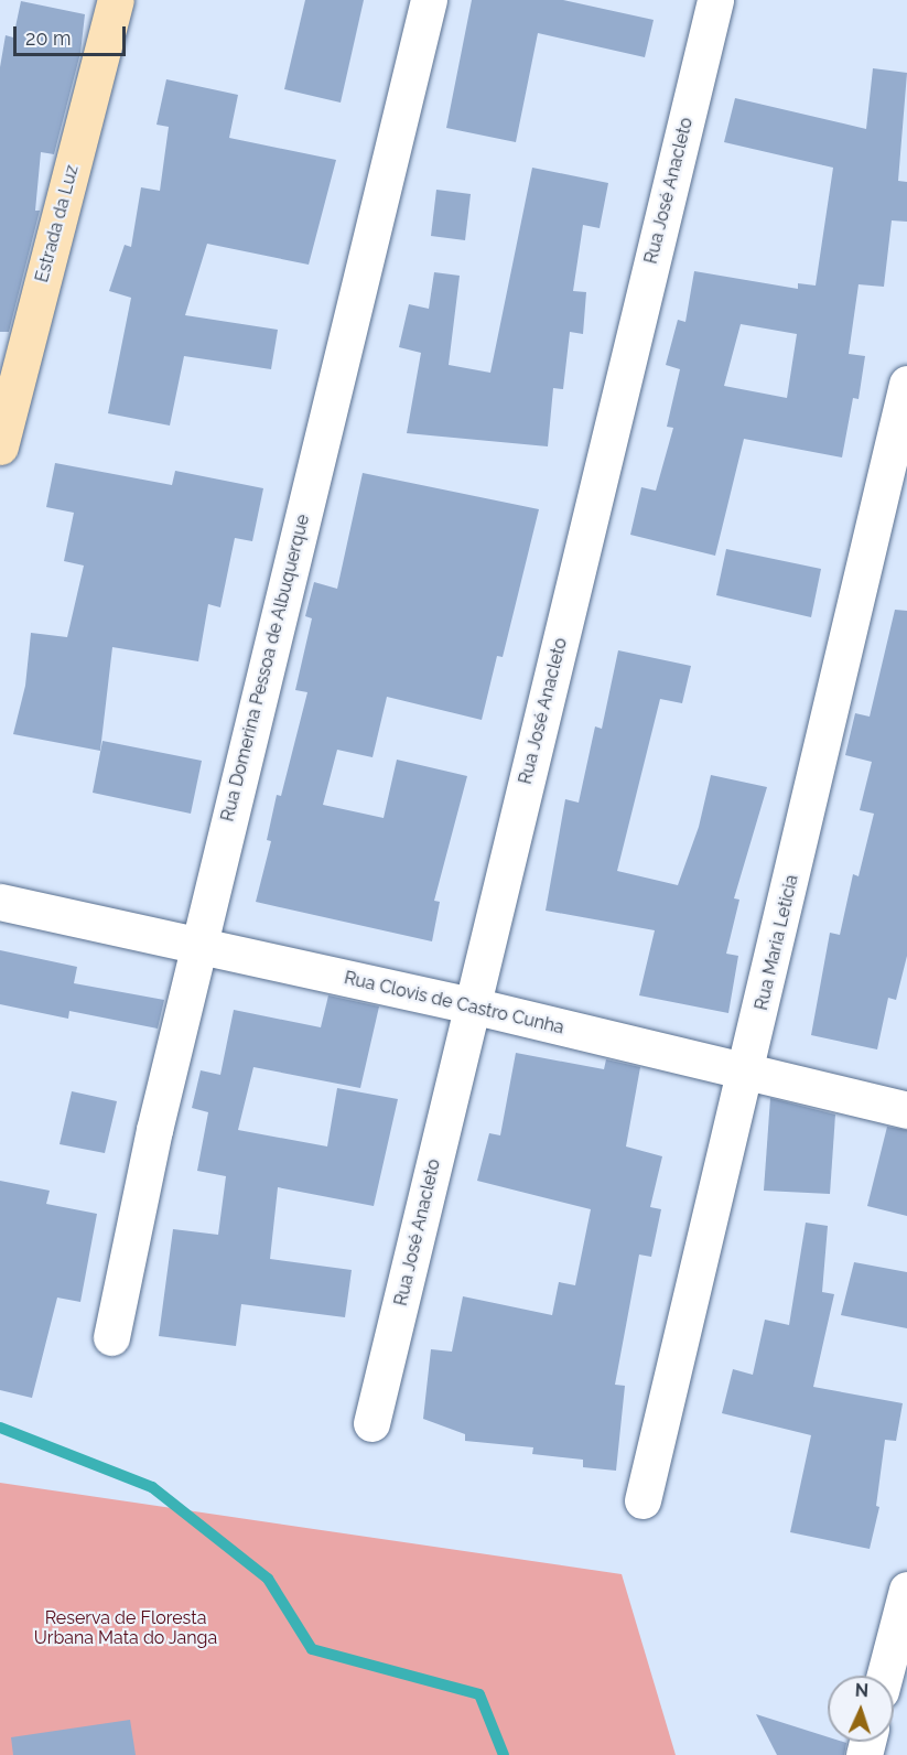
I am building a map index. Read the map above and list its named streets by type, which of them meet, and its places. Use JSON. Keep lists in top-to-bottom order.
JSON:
{
  "streets": {
    "main road": ["Estrada da Luz"],
    "street": [
      "Rua José Anacleto",
      "Rua Domerina Pessoa de Albuquerque",
      "Rua Maria Leticia",
      "Rua Clovis de Castro Cunha"
    ]
  },
  "crossings": [
    ["Rua José Anacleto", "Rua Clovis de Castro Cunha"],
    ["Rua Domerina Pessoa de Albuquerque", "Rua Clovis de Castro Cunha"],
    ["Rua Maria Leticia", "Rua Clovis de Castro Cunha"]
  ],
  "parks": ["Reserva de Floresta Urbana Mata do Janga"],
  "scale_bar": "20 m",
  "north": "top"
}
